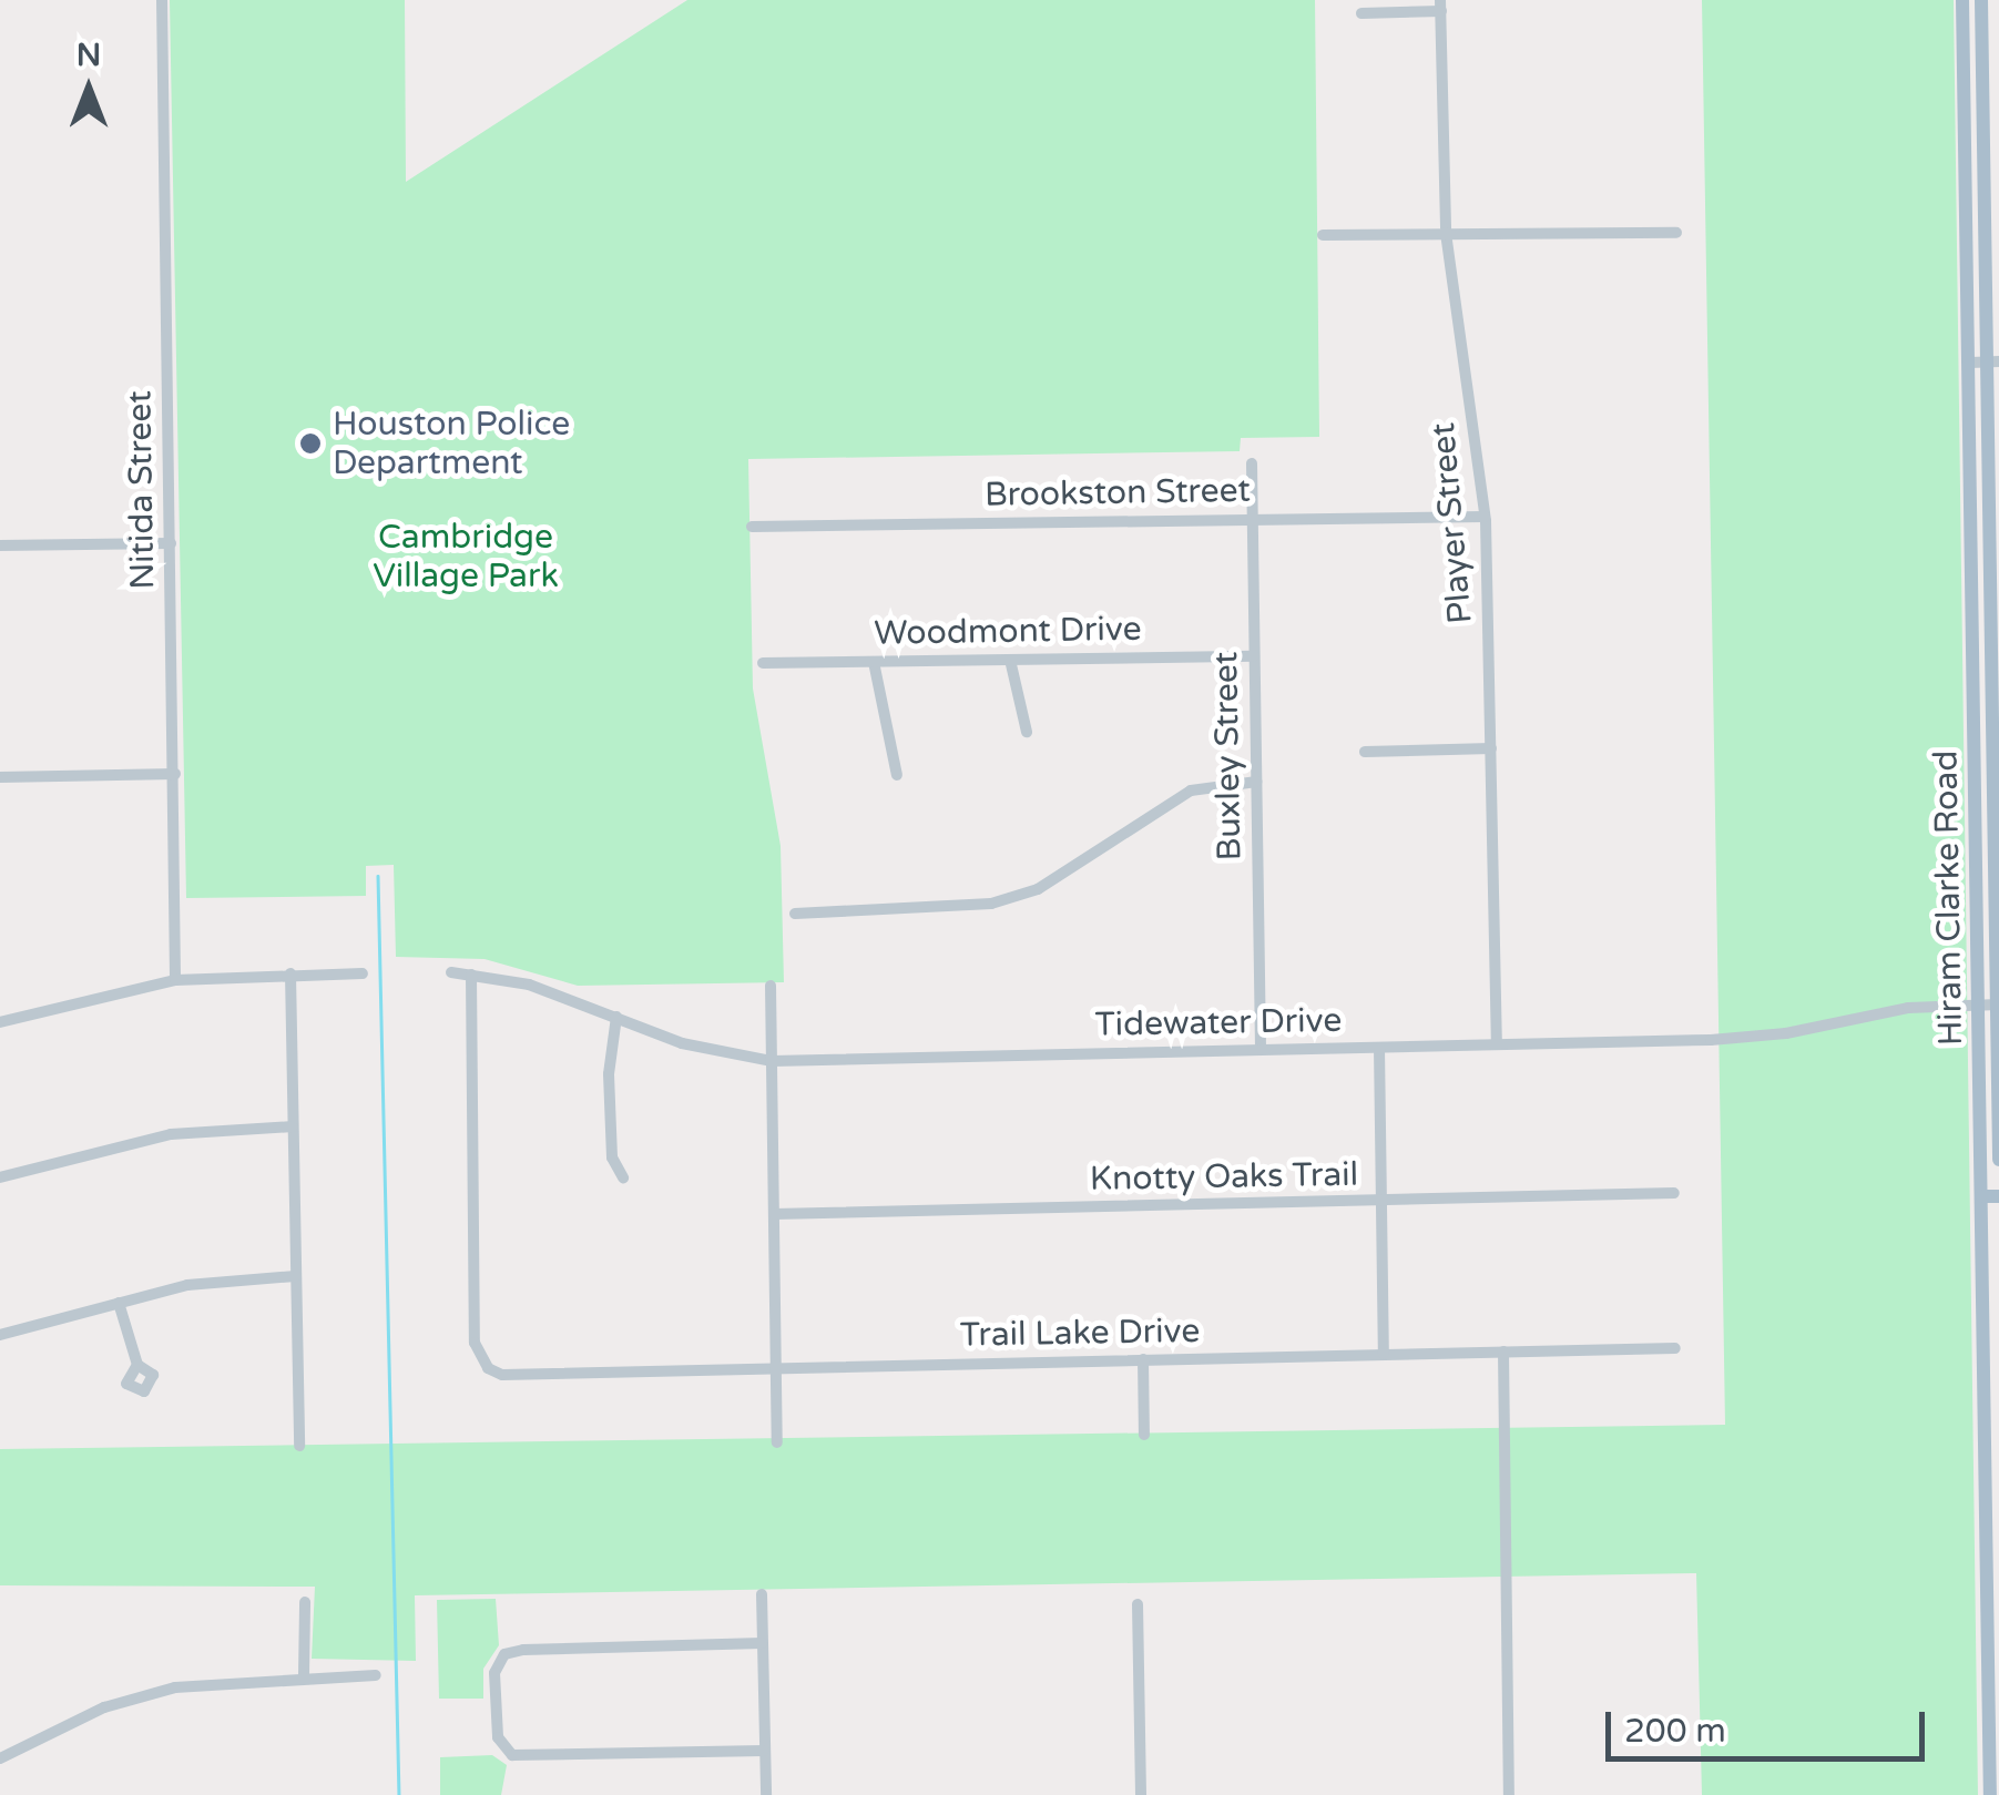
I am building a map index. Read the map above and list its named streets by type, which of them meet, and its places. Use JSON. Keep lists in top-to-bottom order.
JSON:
{
  "streets": {
    "main road": ["Hiram Clarke Road"],
    "street": [
      "Nitida Street",
      "Brookston Street",
      "Player Street",
      "Woodmont Drive",
      "Buxley Street",
      "Tidewater Drive",
      "Knotty Oaks Trail",
      "Trail Lake Drive"
    ]
  },
  "crossings": [
    ["Brookston Street", "Player Street"],
    ["Brookston Street", "Buxley Street"],
    ["Player Street", "Tidewater Drive"],
    ["Woodmont Drive", "Buxley Street"],
    ["Buxley Street", "Tidewater Drive"],
    ["Hiram Clarke Road", "Tidewater Drive"],
    ["Tidewater Drive", "Trail Lake Drive"]
  ],
  "parks": ["Cambridge Village Park"],
  "places": ["Houston Police Department"],
  "scale_bar": "200 m",
  "north": "top"
}
